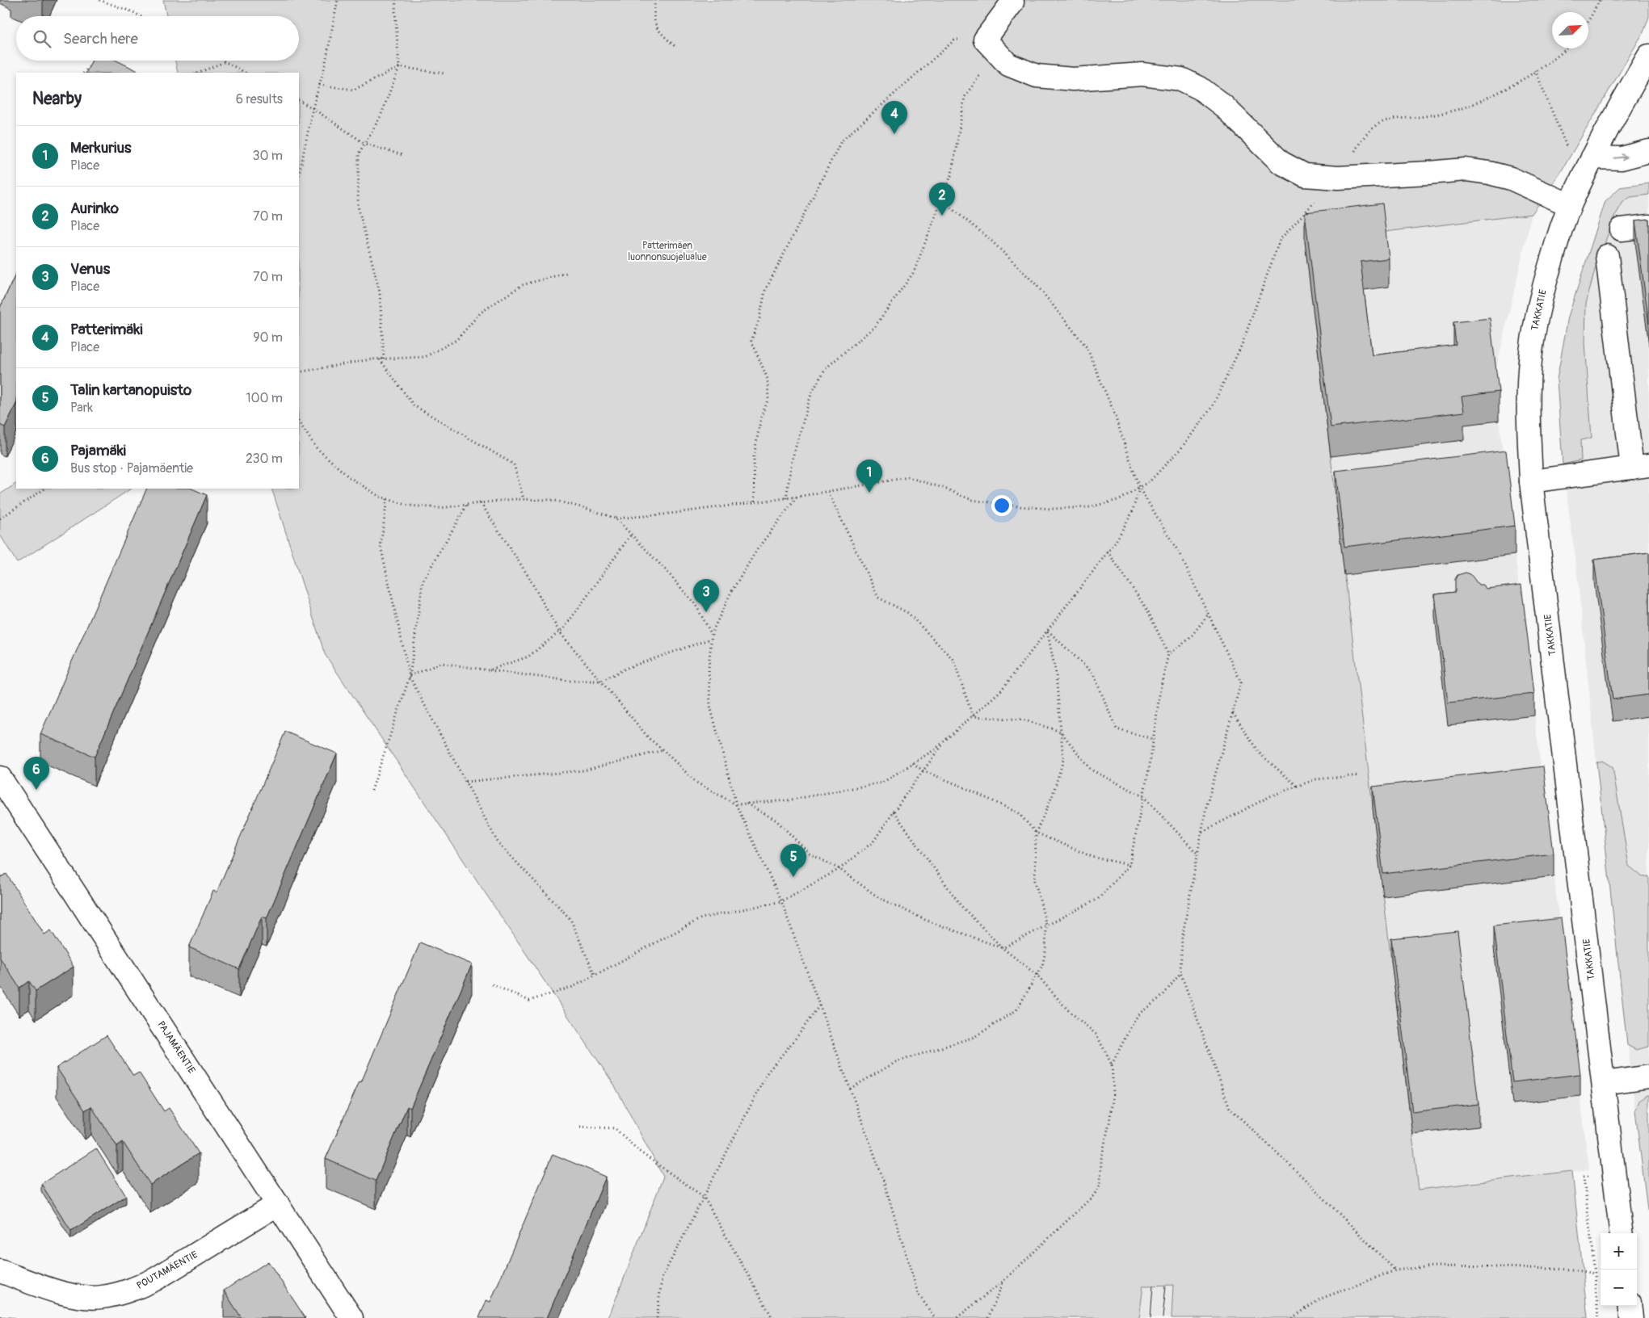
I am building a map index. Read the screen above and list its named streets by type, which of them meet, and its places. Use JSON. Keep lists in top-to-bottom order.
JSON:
{
  "streets": {
    "street": ["TAKKATIE", "PAJAMÄENTIE", "POUTAMÄENTIE"]
  },
  "crossings": [
    ["PAJAMÄENTIE", "POUTAMÄENTIE"]
  ],
  "parks": ["Patterimäen luonnonsuojelualue"],
  "north": "top right",
  "page": {
    "search": "Search here",
    "heading": ["Nearby", "6 results"],
    "pins": [
      "4",
      "2",
      "1",
      "3",
      "6",
      "5"
    ],
    "list": [
      {
        "mark": "1",
        "name": "Merkurius",
        "note": "Place",
        "value": "30 m"
      },
      {
        "mark": "2",
        "name": "Aurinko",
        "note": "Place",
        "value": "70 m"
      },
      {
        "mark": "3",
        "name": "Venus",
        "note": "Place",
        "value": "70 m"
      },
      {
        "mark": "4",
        "name": "Patterimäki",
        "note": "Place",
        "value": "90 m"
      },
      {
        "mark": "5",
        "name": "Talin kartanopuisto",
        "note": "Park",
        "value": "100 m"
      },
      {
        "mark": "6",
        "name": "Pajamäki",
        "note": "Bus stop · Pajamäentie",
        "value": "230 m"
      }
    ],
    "map_buttons": ["+", "−"]
  }
}
